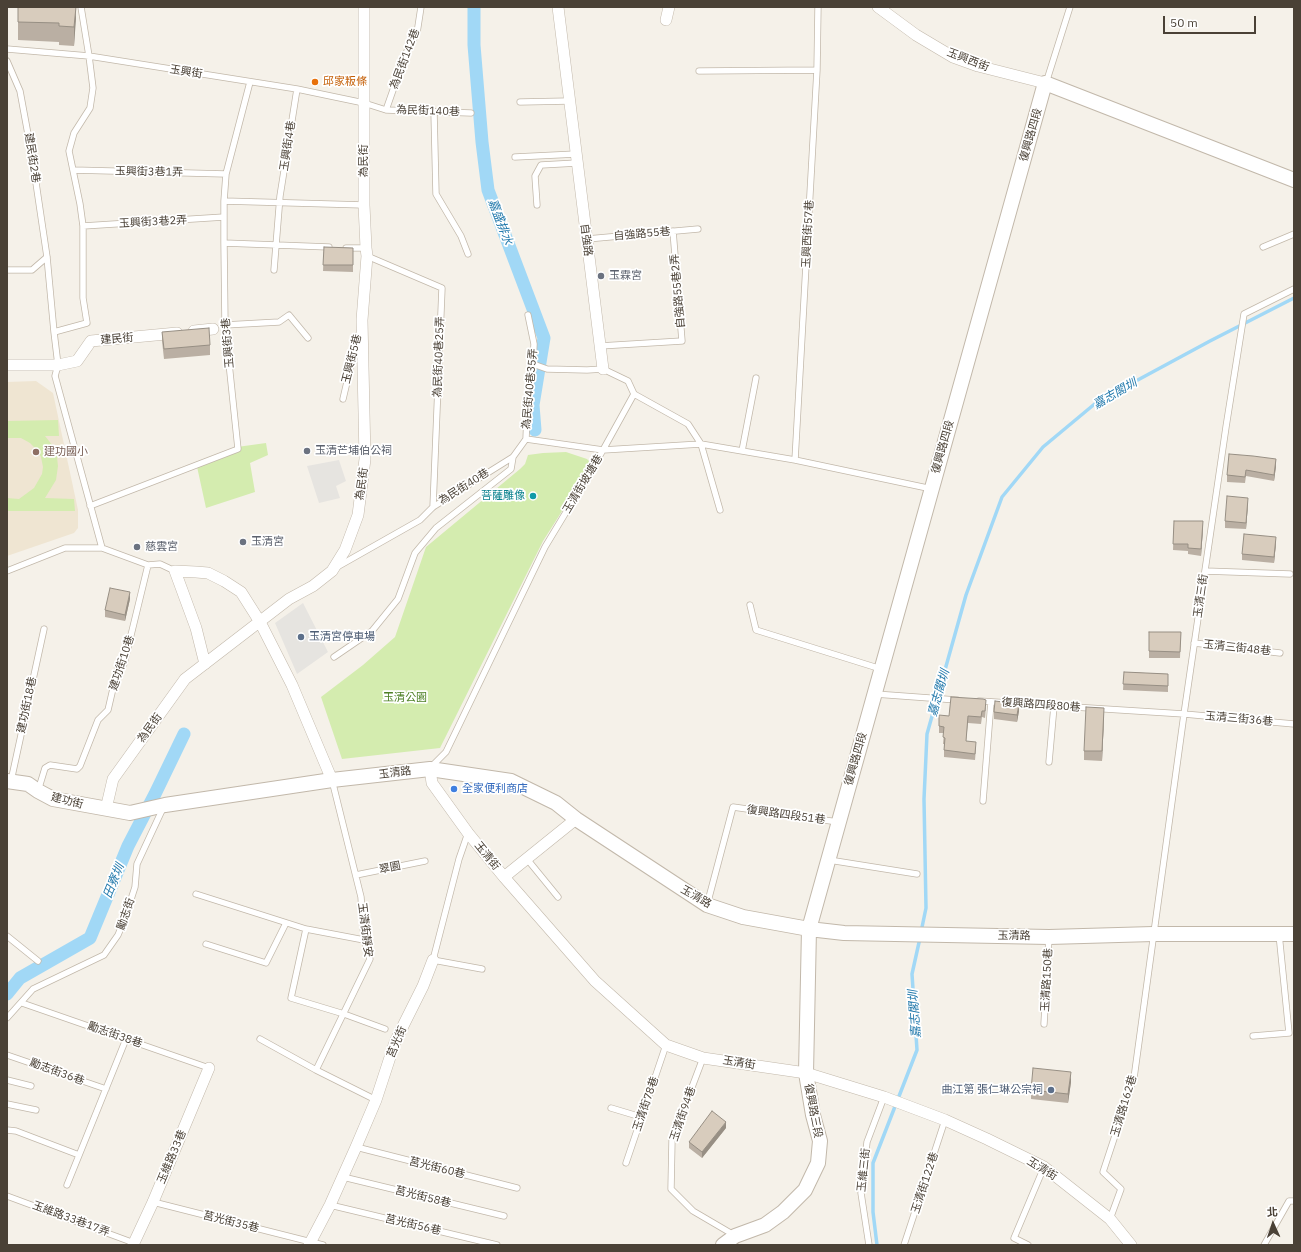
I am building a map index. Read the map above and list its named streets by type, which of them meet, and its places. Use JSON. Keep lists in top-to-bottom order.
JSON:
{
  "streets": {
    "street": [
      "玉興西街",
      "復興路四段",
      "為民街",
      "自強路",
      "建民街",
      "玉清路",
      "建功街",
      "玉清街",
      "莒光街",
      "復興路三段",
      "玉維路33巷"
    ],
    "lane": [
      "為民街142巷",
      "玉興街",
      "為民街140巷",
      "玉興街4巷",
      "建民街2巷",
      "玉興街3巷1弄",
      "玉興街3巷2弄",
      "自強路55巷",
      "玉興西街57巷",
      "自強路55巷2弄",
      "玉興街3巷",
      "為民街40巷25弄",
      "玉興街5巷",
      "為民街40巷35弄",
      "玉清街坡塘巷",
      "為民街40巷",
      "玉清三街",
      "玉清三街48巷",
      "建功街10巷",
      "建功街18巷",
      "復興路四段80巷",
      "玉清三街36巷",
      "復興路四段51巷",
      "翠園",
      "勵志街",
      "玉清街靜安",
      "玉清路150巷",
      "勵志街38巷",
      "勵志街36巷",
      "玉清街78巷",
      "玉清路162巷",
      "玉清街94巷",
      "莒光街60巷",
      "玉維三街",
      "玉清街122巷",
      "莒光街58巷",
      "玉維路33巷17弄",
      "莒光街35巷",
      "莒光街56巷"
    ]
  },
  "crossings": [
    ["為民街142巷", "為民街140巷"],
    ["玉興西街", "復興路四段"],
    ["玉興街", "為民街140巷"],
    ["玉興街", "玉興街4巷"],
    ["玉興街", "為民街"],
    ["玉興街", "玉興街3巷"],
    ["為民街140巷", "為民街"],
    ["復興路四段", "玉清街坡塘巷"],
    ["復興路四段", "玉清路"],
    ["復興路四段", "復興路四段51巷"],
    ["復興路四段", "玉清街"],
    ["復興路四段", "復興路三段"],
    ["建民街2巷", "建民街"],
    ["建民街2巷", "玉興街3巷"],
    ["為民街", "為民街40巷25弄"],
    ["為民街", "玉興街5巷"],
    ["為民街", "為民街40巷"],
    ["為民街", "建功街"],
    ["玉興街3巷1弄", "玉興街3巷"],
    ["玉興街3巷2弄", "玉興街3巷"],
    ["自強路55巷", "自強路"],
    ["自強路55巷", "自強路55巷2弄"],
    ["玉興西街57巷", "玉清街坡塘巷"],
    ["自強路", "自強路55巷2弄"],
    ["為民街40巷25弄", "為民街40巷"],
    ["為民街40巷35弄", "為民街40巷"],
    ["玉清街坡塘巷", "玉清路"],
    ["玉清街坡塘巷", "玉清街"],
    ["玉清三街", "玉清三街48巷"],
    ["玉清三街", "復興路四段80巷"],
    ["玉清三街", "玉清三街36巷"],
    ["玉清三街", "玉清路"],
    ["玉清三街", "玉清路162巷"],
    ["建功街10巷", "建功街"],
    ["建功街18巷", "建功街"],
    ["復興路四段80巷", "玉清三街36巷"],
    ["玉清路", "建功街"],
    ["玉清路", "復興路四段51巷"],
    ["玉清路", "玉清街"],
    ["玉清路", "勵志街"],
    ["玉清路", "玉清街靜安"],
    ["玉清路", "玉清路150巷"],
    ["玉清路", "玉清路162巷"],
    ["玉清街", "莒光街"],
    ["玉清街", "玉清街78巷"],
    ["玉清街", "玉清路162巷"],
    ["玉清街", "復興路三段"],
    ["玉清街", "玉清街94巷"],
    ["玉清街", "玉維三街"],
    ["玉清街", "玉清街122巷"],
    ["翠園", "玉清街靜安"],
    ["勵志街", "勵志街38巷"],
    ["勵志街38巷", "玉維路33巷"],
    ["莒光街", "莒光街60巷"],
    ["莒光街", "莒光街58巷"],
    ["莒光街", "莒光街35巷"],
    ["莒光街", "莒光街56巷"],
    ["復興路三段", "玉清街94巷"],
    ["玉維路33巷", "玉維路33巷17弄"],
    ["玉維路33巷", "莒光街35巷"]
  ],
  "water": ["嘉盛排水", "嘉志閣圳", "田寮圳"],
  "parks": ["玉清公園"],
  "places": [
    "邱家粄條",
    "玉霖宮",
    "玉清芒埔伯公祠",
    "建功國小",
    "菩薩雕像",
    "玉清宮",
    "慈雲宮",
    "玉清宮停車場",
    "全家便利商店",
    "曲江第 張仁琳公宗祠"
  ],
  "scale_bar": "50 m",
  "north": "top"
}
